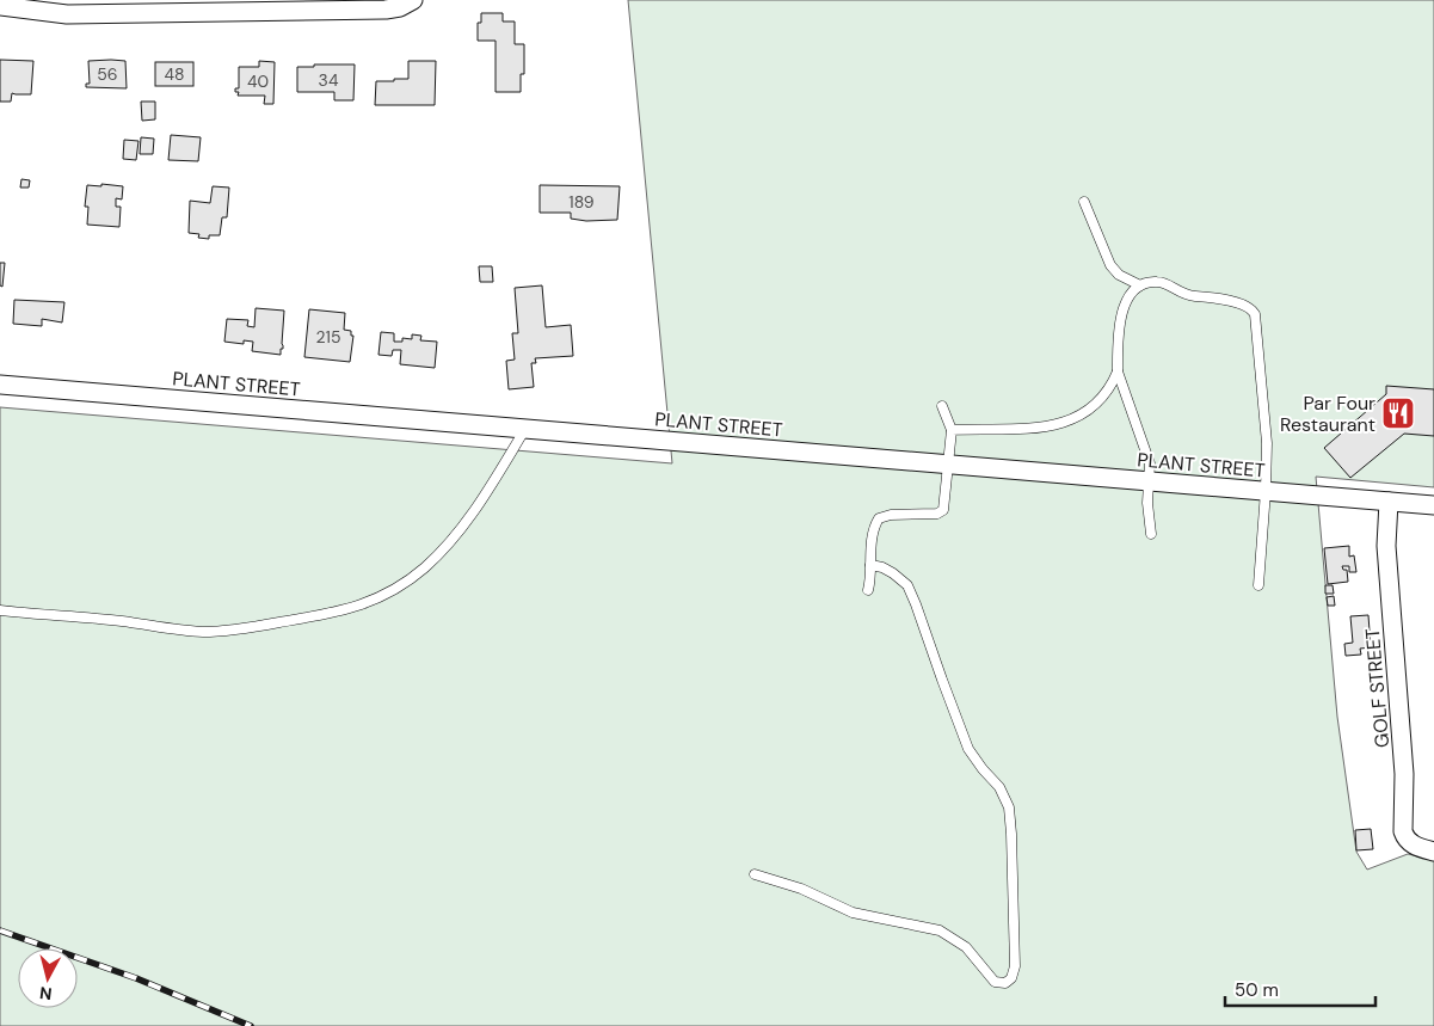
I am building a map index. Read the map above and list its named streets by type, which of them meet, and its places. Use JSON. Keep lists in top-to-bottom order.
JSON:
{
  "streets": {
    "street": ["PLANT STREET", "GOLF STREET"]
  },
  "crossings": [
    ["PLANT STREET", "GOLF STREET"]
  ],
  "places": {
    "restaurant": ["Par Four Restaurant"]
  },
  "house_numbers": [
    "56",
    "48",
    "34",
    "40",
    "189",
    "215"
  ],
  "scale_bar": "50 m",
  "north": "bottom"
}
